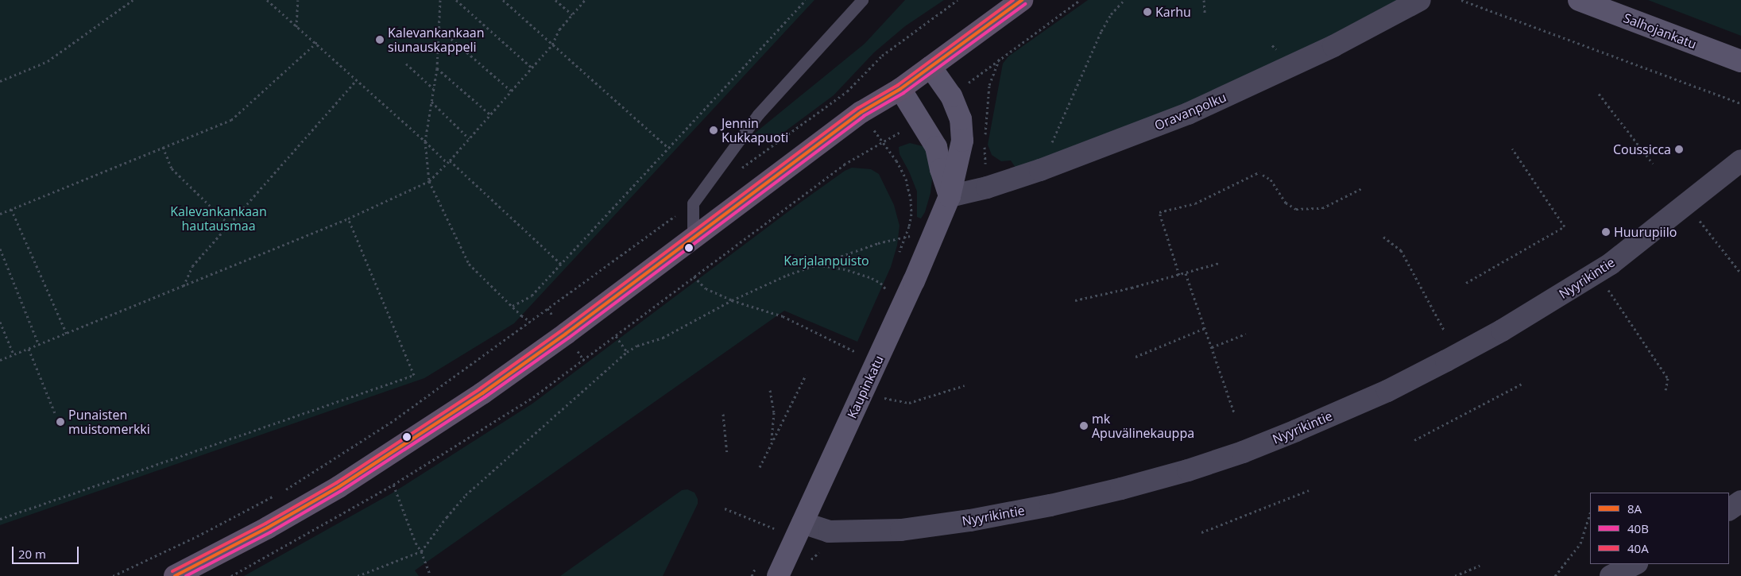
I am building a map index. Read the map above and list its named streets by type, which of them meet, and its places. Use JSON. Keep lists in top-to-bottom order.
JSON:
{
  "streets": {
    "street": [
      "Salhojankatu",
      "Oravanpolku",
      "Nyyrikintie",
      "Kaupinkatu"
    ]
  },
  "crossings": [
    ["Oravanpolku", "Kaupinkatu"],
    ["Nyyrikintie", "Kaupinkatu"]
  ],
  "parks": ["Kalevankankaan hautausmaa", "Karjalanpuisto"],
  "places": [
    "Karhu",
    "Kalevankankaan siunauskappeli",
    "Jennin Kukkapuoti",
    "Coussicca",
    "Huurupiilo",
    "Punaisten muistomerkki",
    "mk Apuvälinekauppa"
  ],
  "lines": ["transit line 8A", "transit line 40A", "transit line 40B"],
  "legend": ["8A", "40B", "40A"],
  "scale_bar": "20 m"
}
